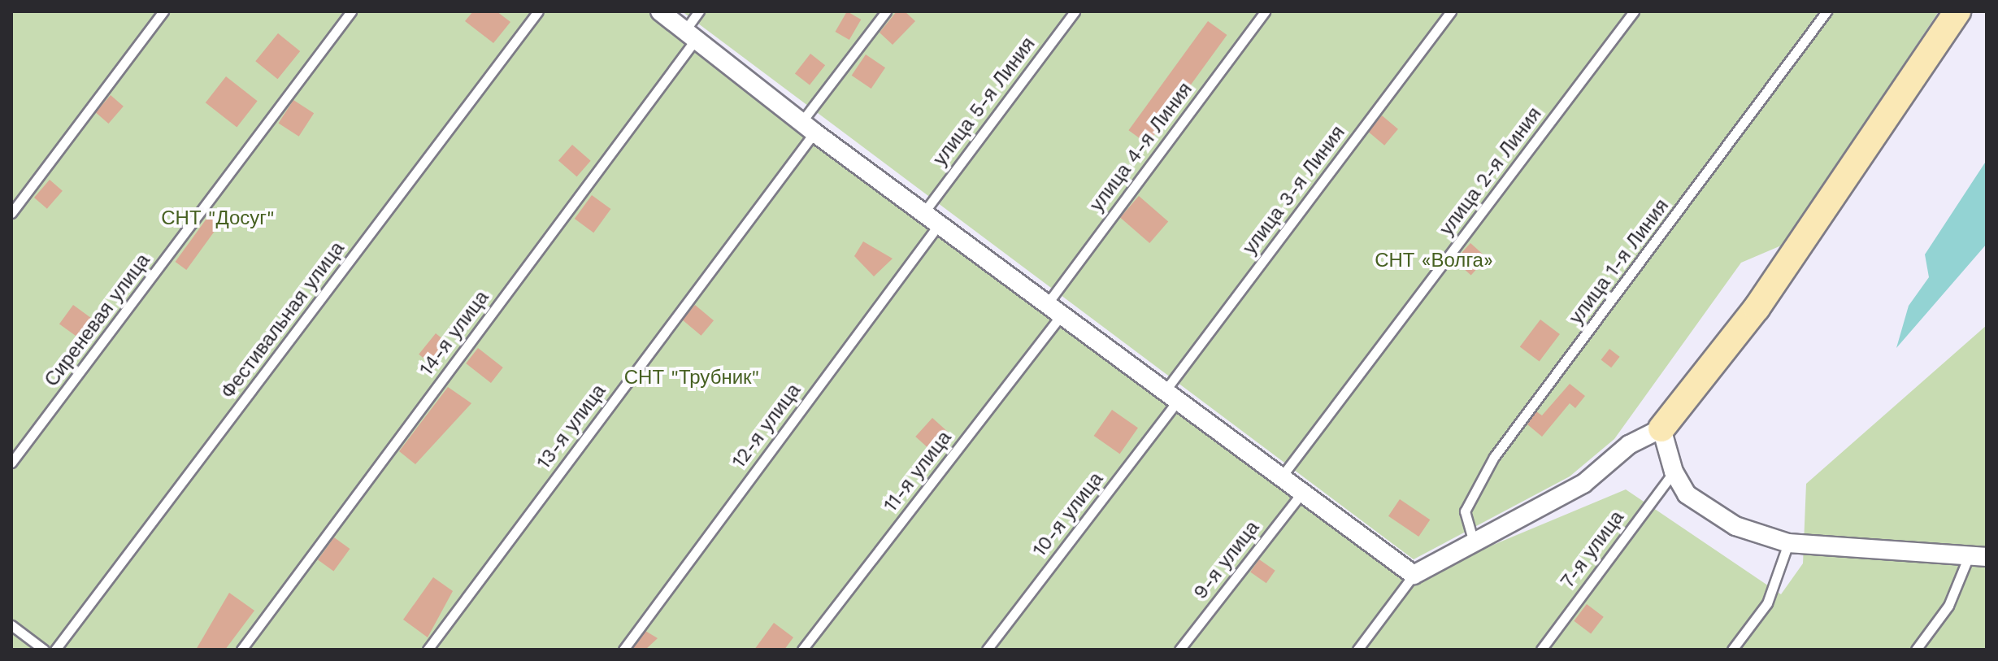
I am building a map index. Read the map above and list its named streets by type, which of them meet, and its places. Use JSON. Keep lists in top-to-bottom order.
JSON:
{
  "streets": {
    "lane": [
      "улица 5-я Линия",
      "улица 4-я Линия",
      "улица 2-я Линия",
      "улица 3-я Линия",
      "улица 1-я Линия",
      "Сиреневая улица",
      "Фестивальная улица",
      "14-я улица",
      "12-я улица",
      "13-я улица",
      "11-я улица",
      "10-я улица",
      "7-я улица",
      "9-я улица"
    ]
  },
  "crossings": [
    ["улица 4-я Линия", "11-я улица"],
    ["улица 3-я Линия", "10-я улица"]
  ],
  "parks": ["СНТ \"Досуг\"", "СНТ «Волга»", "СНТ \"Трубник\""]
}
